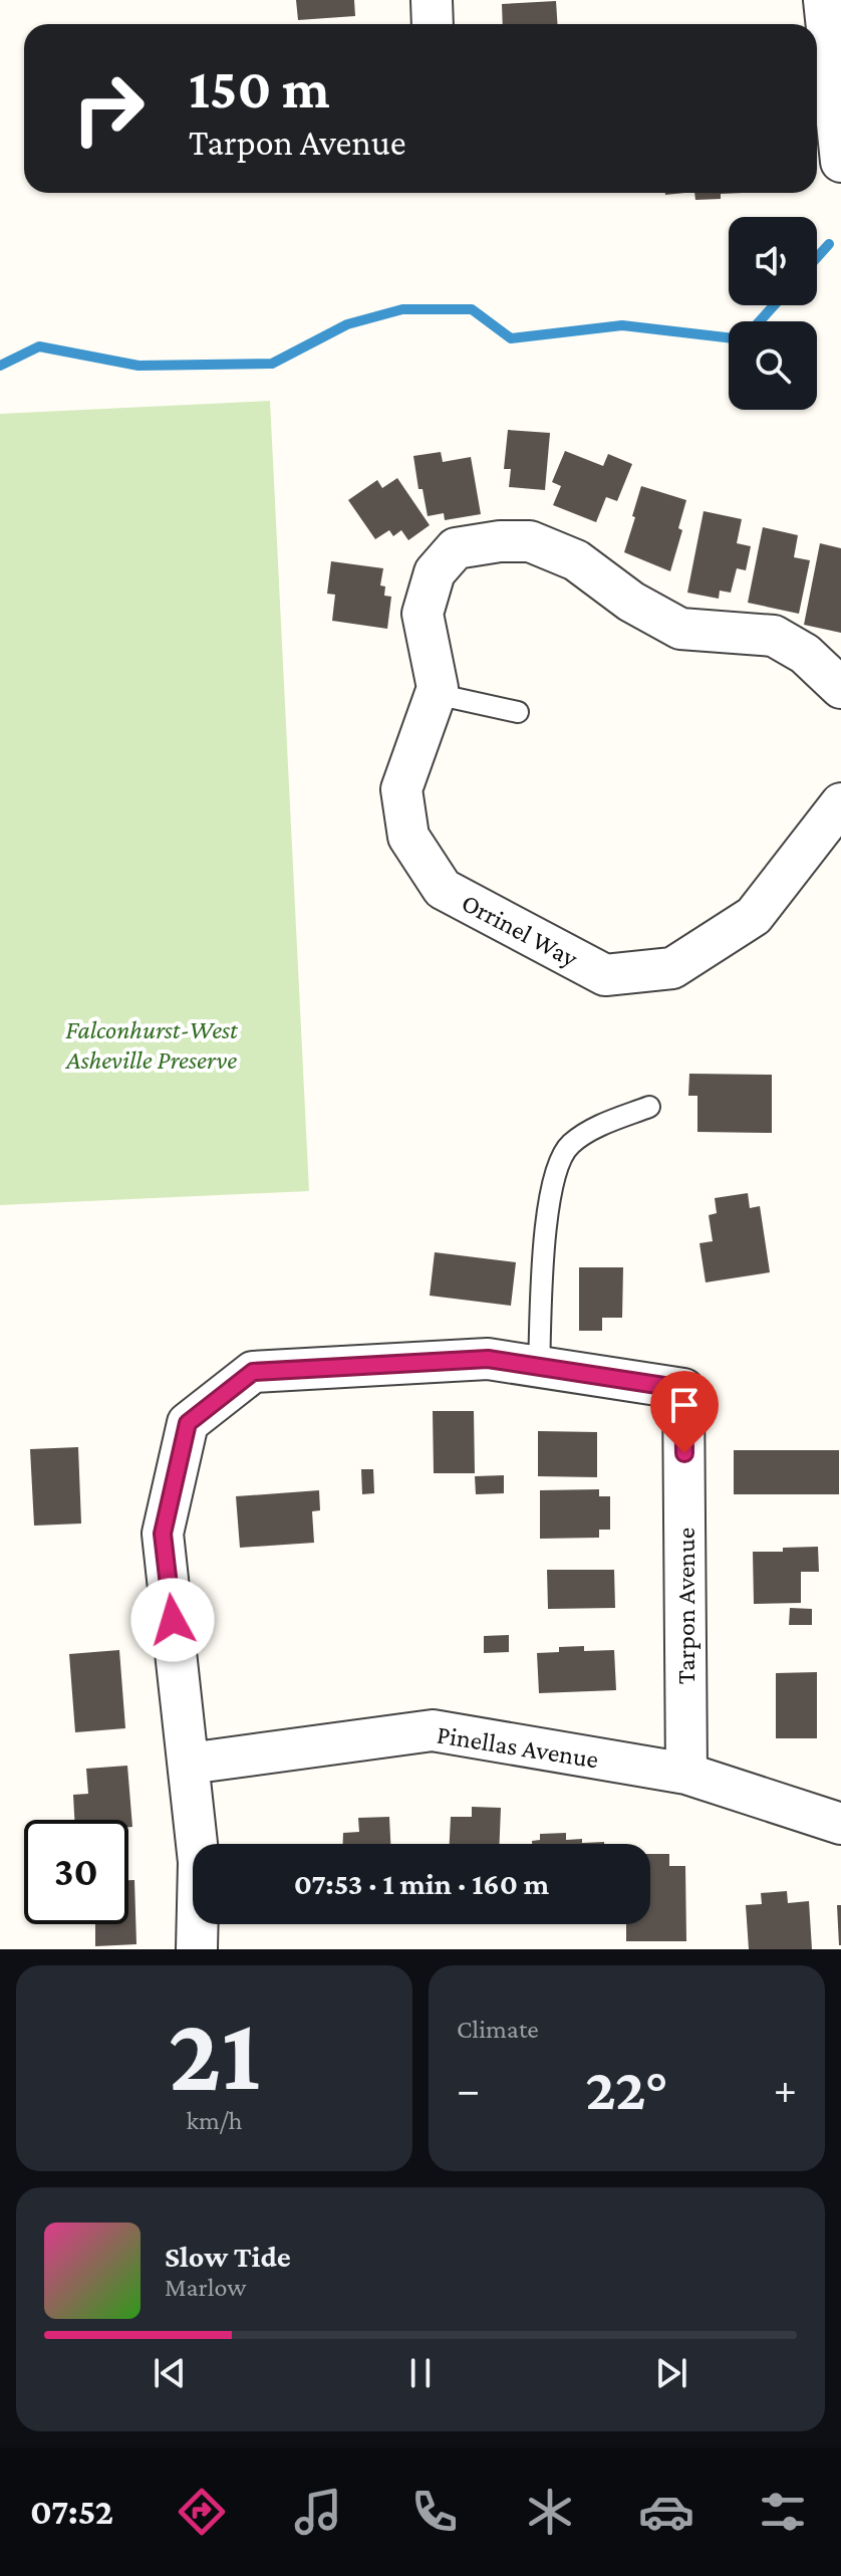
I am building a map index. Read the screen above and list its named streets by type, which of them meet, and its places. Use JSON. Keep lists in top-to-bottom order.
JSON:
{
  "streets": {
    "street": ["Orrinel Way", "Tarpon Avenue", "Pinellas Avenue"]
  },
  "crossings": [
    ["Tarpon Avenue", "Pinellas Avenue"]
  ],
  "parks": ["Falconhurst-West Asheville Preserve"],
  "page": {
    "turn": ["150 m", "Tarpon Avenue"],
    "limit": "30",
    "trip": "07:53 · 1 min · 160 m",
    "tile": [
      ["21", "km/h"],
      "Climate"
    ],
    "heat": ["−", "22°", "+"],
    "song": ["Slow Tide", "Marlow"],
    "tabs": "07:52"
  }
}
